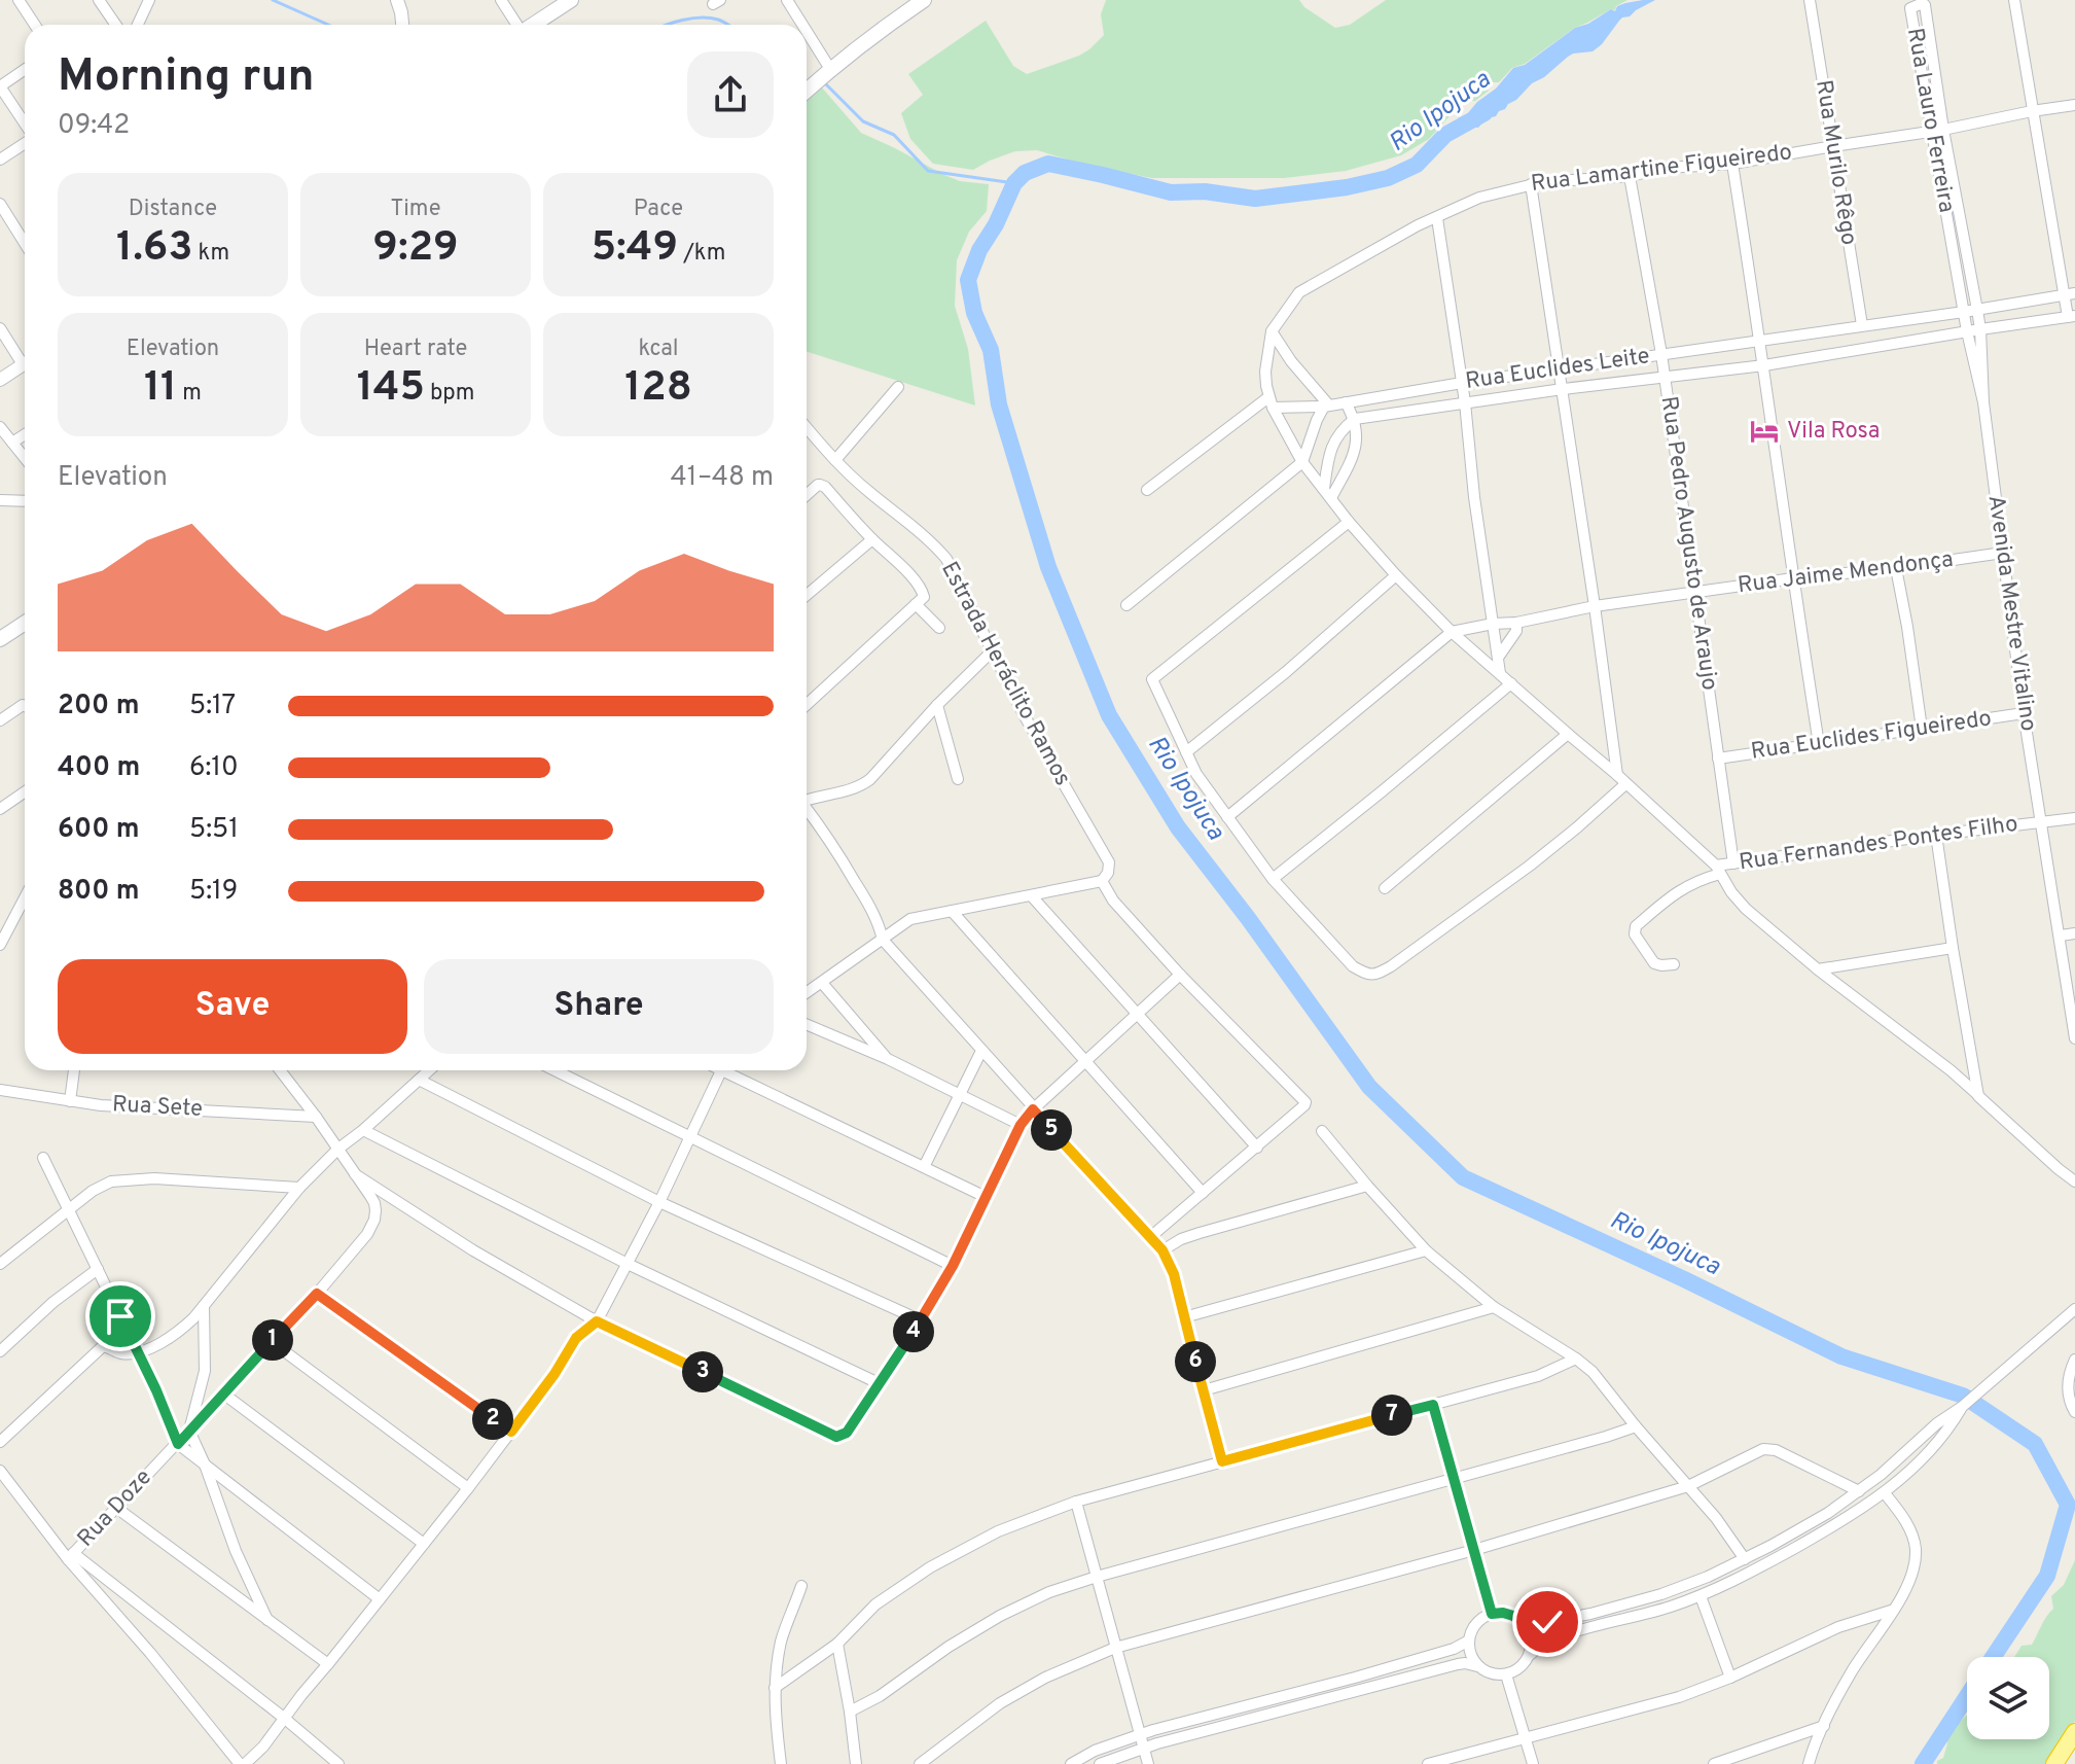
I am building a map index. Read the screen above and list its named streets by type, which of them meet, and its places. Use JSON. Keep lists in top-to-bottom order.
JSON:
{
  "streets": {
    "street": [
      "Rua Lauro Ferreira",
      "Rua Murilo Rêgo",
      "Rua Lamartine Figueiredo",
      "Rua Euclides Leite",
      "Rua Pedro Augusto de Araujo",
      "Rua Jaime Mendonça",
      "Avenida Mestre Vitalino",
      "Estrada Heráclito Ramos",
      "Rua Euclides Figueiredo",
      "Rua Fernandes Pontes Filho",
      "Rua Sete",
      "Rua Doze"
    ]
  },
  "crossings": [
    ["Rua Lauro Ferreira", "Rua Lamartine Figueiredo"],
    ["Rua Lauro Ferreira", "Rua Euclides Leite"],
    ["Rua Lauro Ferreira", "Avenida Mestre Vitalino"],
    ["Rua Murilo Rêgo", "Rua Lamartine Figueiredo"],
    ["Rua Murilo Rêgo", "Rua Euclides Leite"],
    ["Rua Lamartine Figueiredo", "Rua Pedro Augusto de Araujo"],
    ["Rua Euclides Leite", "Rua Pedro Augusto de Araujo"],
    ["Rua Euclides Leite", "Avenida Mestre Vitalino"],
    ["Rua Pedro Augusto de Araujo", "Rua Jaime Mendonça"],
    ["Rua Pedro Augusto de Araujo", "Rua Euclides Figueiredo"],
    ["Rua Pedro Augusto de Araujo", "Rua Fernandes Pontes Filho"],
    ["Rua Jaime Mendonça", "Avenida Mestre Vitalino"],
    ["Avenida Mestre Vitalino", "Rua Euclides Figueiredo"],
    ["Avenida Mestre Vitalino", "Rua Fernandes Pontes Filho"]
  ],
  "water": ["Rio Ipojuca"],
  "places": {
    "hotel": ["Vila Rosa"]
  },
  "page": {
    "heading": ["Morning run", "09:42"],
    "stats": [
      ["Distance", "1.63 km"],
      ["Time", "9:29"],
      ["Pace", "5:49 /km"],
      ["Elevation", "11 m"],
      ["Heart rate", "145 bpm"],
      ["kcal", "128"]
    ],
    "chart": ["Elevation", "41–48 m"],
    "list": [
      {
        "name": "200 m",
        "note": "5:17"
      },
      {
        "name": "400 m",
        "note": "6:10"
      },
      {
        "name": "600 m",
        "note": "5:51"
      },
      {
        "name": "800 m",
        "note": "5:19"
      }
    ],
    "buttons": ["Save", "Share"],
    "pins": [
      "5",
      "4",
      "1",
      "6",
      "3",
      "7",
      "2"
    ]
  }
}
